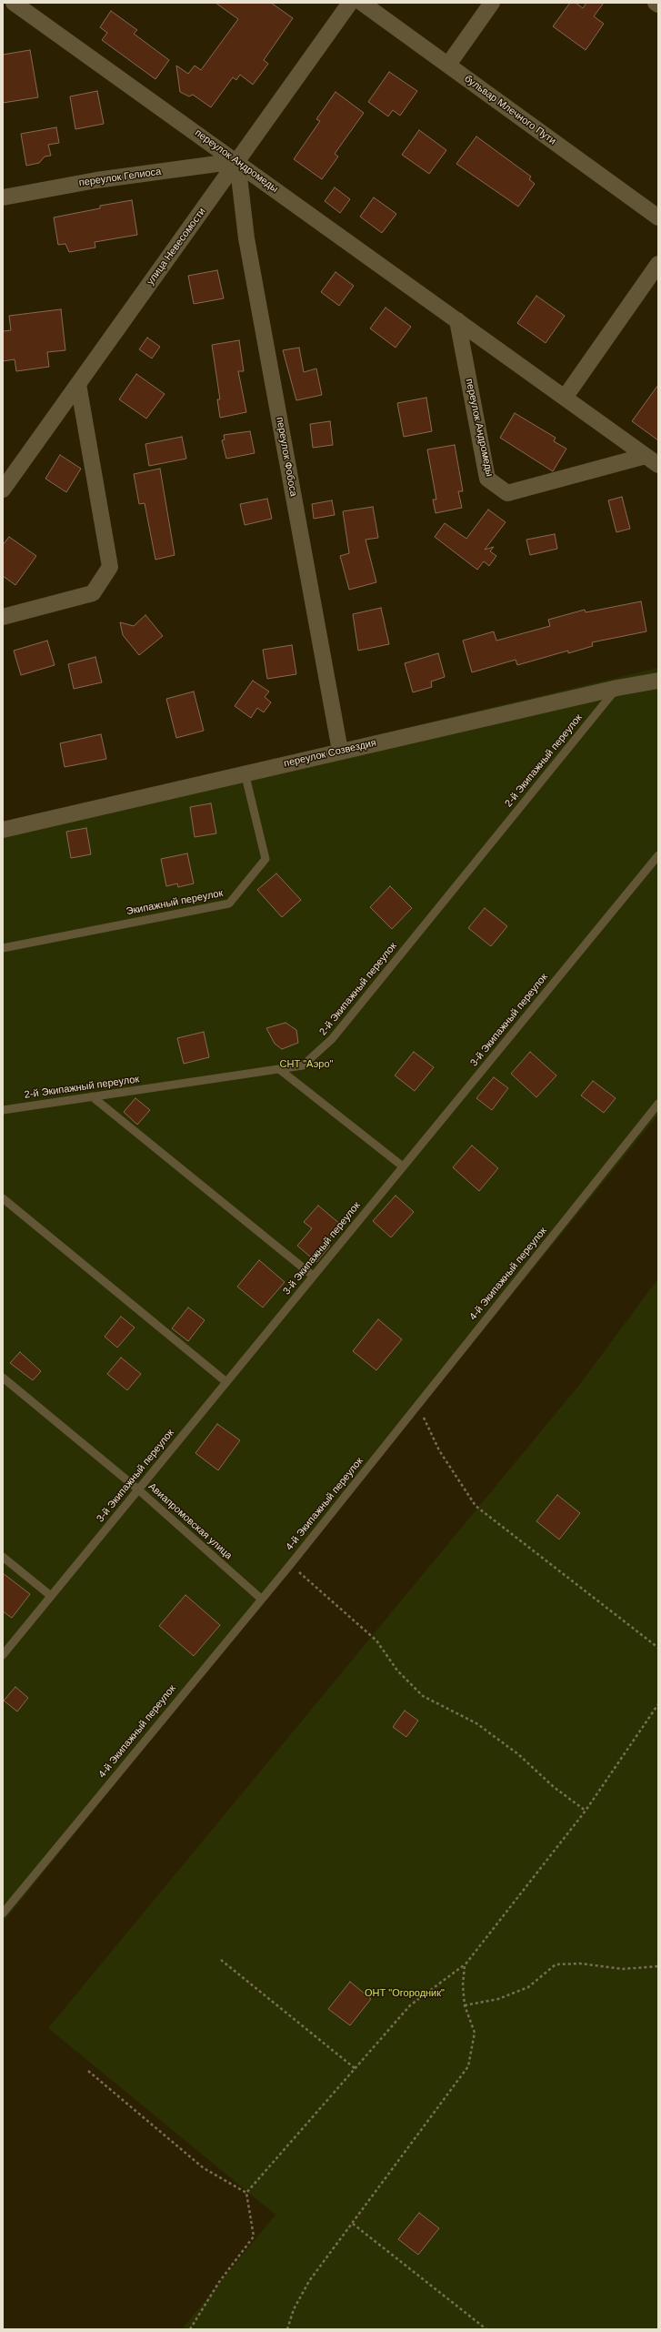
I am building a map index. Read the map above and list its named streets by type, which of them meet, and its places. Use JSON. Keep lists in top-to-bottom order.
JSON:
{
  "streets": {
    "street": [
      "бульвар Млечного Пути",
      "переулок Андромеды",
      "переулок Гелиоса",
      "улица Невесомости",
      "переулок Фобоса",
      "переулок Созвездия"
    ],
    "lane": [
      "2-й Экипажный переулок",
      "Экипажный переулок",
      "3-й Экипажный переулок",
      "4-й Экипажный переулок",
      "Авиапромовская улица"
    ]
  },
  "crossings": [
    ["переулок Андромеды", "переулок Гелиоса"],
    ["переулок Андромеды", "улица Невесомости"],
    ["переулок Андромеды", "переулок Фобоса"],
    ["переулок Гелиоса", "улица Невесомости"],
    ["переулок Гелиоса", "переулок Фобоса"],
    ["улица Невесомости", "переулок Фобоса"],
    ["переулок Фобоса", "переулок Созвездия"],
    ["переулок Созвездия", "2-й Экипажный переулок"],
    ["переулок Созвездия", "Экипажный переулок"],
    ["3-й Экипажный переулок", "Авиапромовская улица"],
    ["4-й Экипажный переулок", "Авиапромовская улица"]
  ],
  "parks": ["СНТ \"Аэро\"", "ОНТ \"Огородник\""]
}
